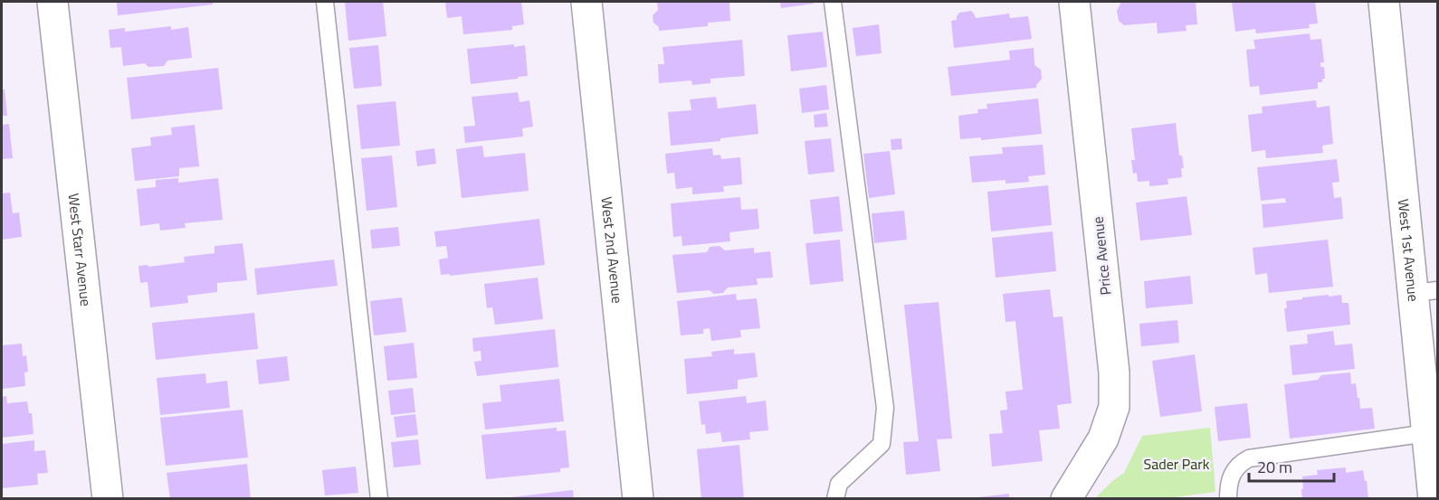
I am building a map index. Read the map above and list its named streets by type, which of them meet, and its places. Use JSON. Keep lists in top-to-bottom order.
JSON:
{
  "streets": {
    "street": [
      "West 2nd Avenue",
      "West 1st Avenue",
      "West Starr Avenue",
      "Price Avenue"
    ]
  },
  "parks": ["Sader Park"],
  "scale_bar": "20 m"
}
